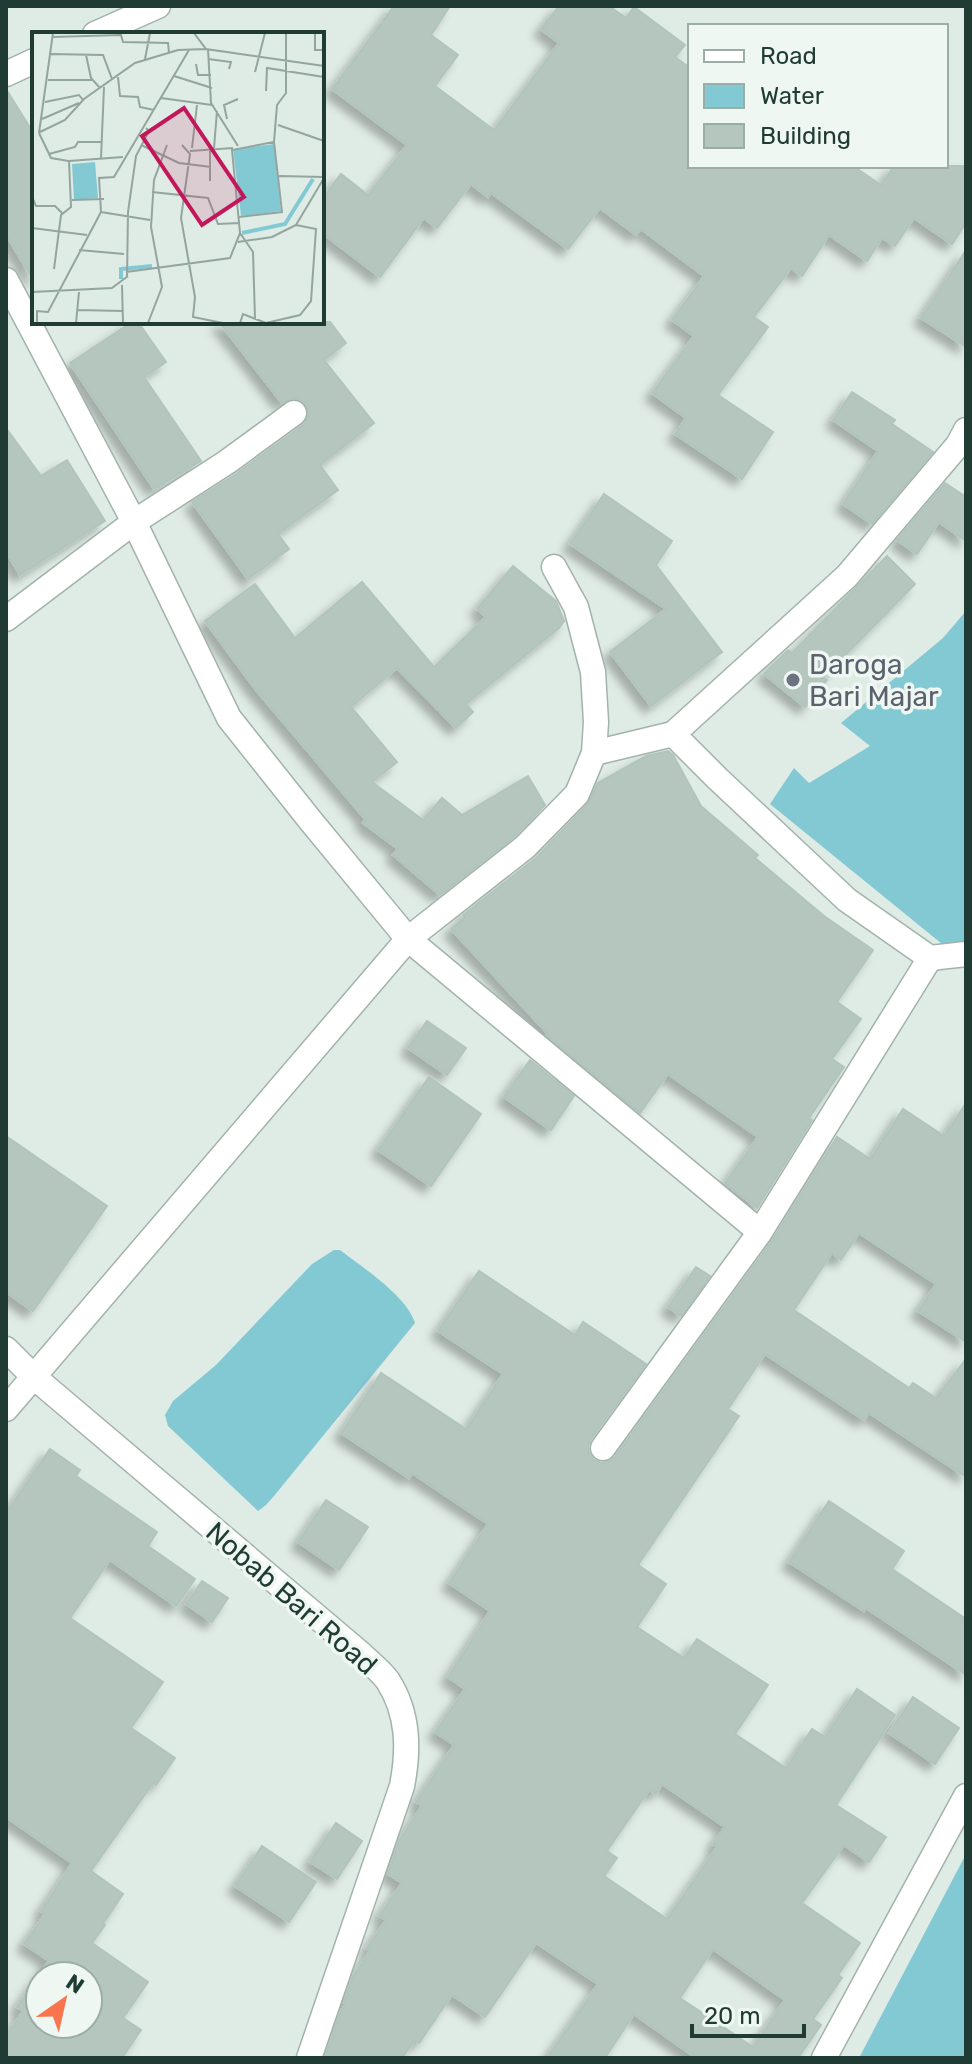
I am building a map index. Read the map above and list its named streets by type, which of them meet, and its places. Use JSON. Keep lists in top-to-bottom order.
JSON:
{
  "streets": {
    "street": ["Nobab Bari Road"]
  },
  "places": ["Daroga Bari Majar"],
  "legend": ["Road", "Water", "Building"],
  "scale_bar": "20 m",
  "north": "top right"
}
